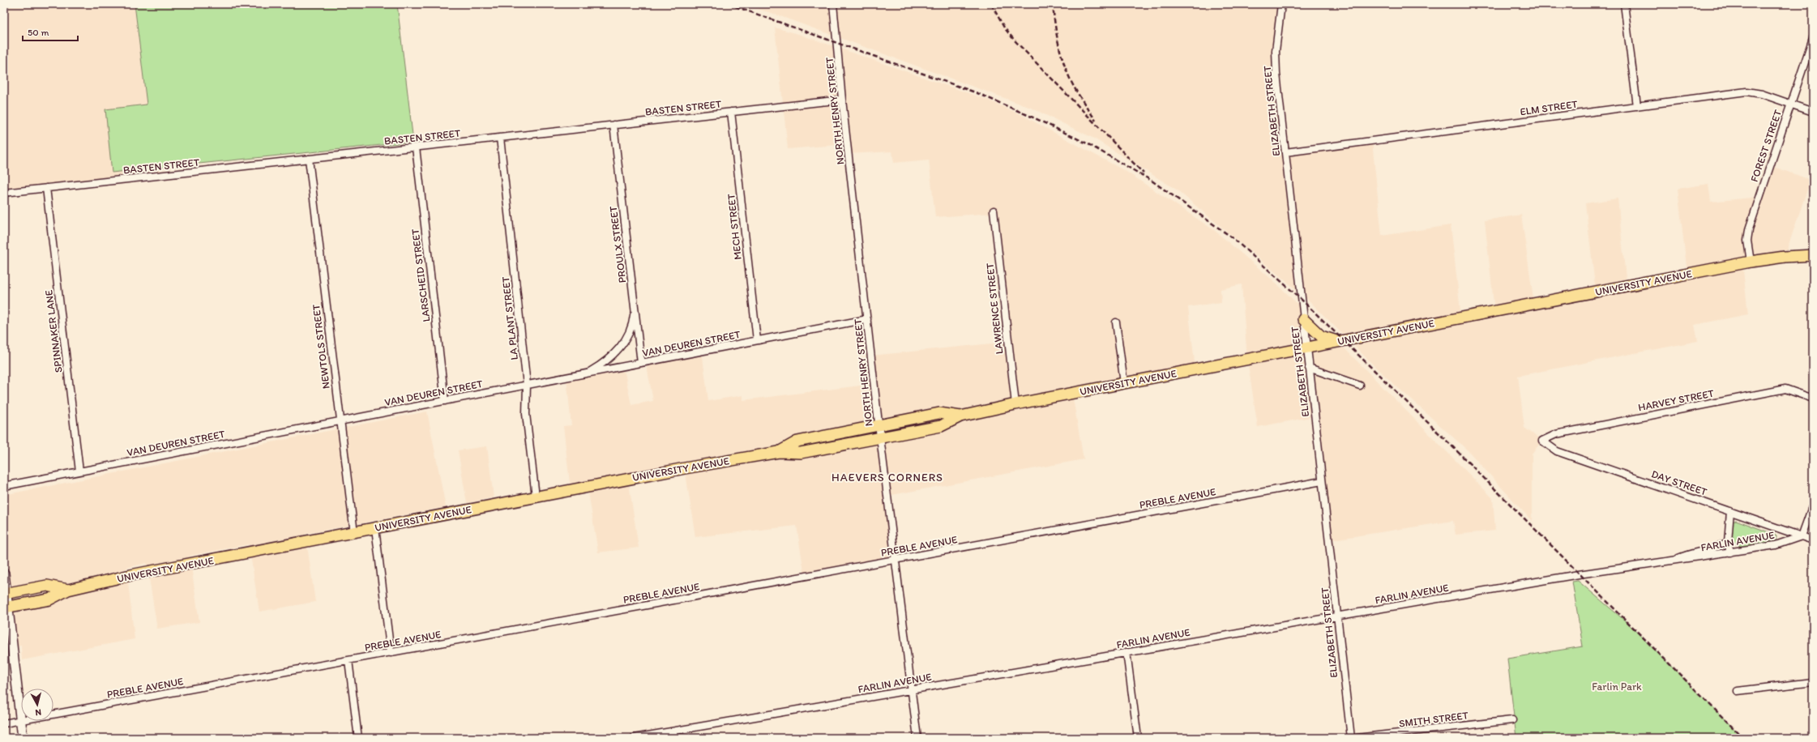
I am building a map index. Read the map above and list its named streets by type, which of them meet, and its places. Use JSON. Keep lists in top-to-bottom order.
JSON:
{
  "streets": {
    "main road": ["UNIVERSITY AVENUE"],
    "street": [
      "BASTEN STREET",
      "ELM STREET",
      "NORTH HENRY STREET",
      "ELIZABETH STREET",
      "FOREST STREET",
      "MECH STREET",
      "PROULX STREET",
      "LARSCHEID STREET",
      "LAWRENCE STREET",
      "LA PLANT STREET",
      "SPINNAKER LANE",
      "VAN DEUREN STREET",
      "NEWTOLS STREET",
      "HARVEY STREET",
      "DAY STREET",
      "PREBLE AVENUE",
      "FARLIN AVENUE",
      "SMITH STREET"
    ]
  },
  "crossings": [
    ["BASTEN STREET", "NORTH HENRY STREET"],
    ["BASTEN STREET", "MECH STREET"],
    ["BASTEN STREET", "PROULX STREET"],
    ["BASTEN STREET", "LARSCHEID STREET"],
    ["BASTEN STREET", "LA PLANT STREET"],
    ["BASTEN STREET", "SPINNAKER LANE"],
    ["BASTEN STREET", "NEWTOLS STREET"],
    ["ELM STREET", "ELIZABETH STREET"],
    ["ELM STREET", "FOREST STREET"],
    ["NORTH HENRY STREET", "UNIVERSITY AVENUE"],
    ["NORTH HENRY STREET", "VAN DEUREN STREET"],
    ["NORTH HENRY STREET", "PREBLE AVENUE"],
    ["NORTH HENRY STREET", "FARLIN AVENUE"],
    ["ELIZABETH STREET", "UNIVERSITY AVENUE"],
    ["ELIZABETH STREET", "PREBLE AVENUE"],
    ["ELIZABETH STREET", "FARLIN AVENUE"],
    ["FOREST STREET", "UNIVERSITY AVENUE"],
    ["MECH STREET", "VAN DEUREN STREET"],
    ["PROULX STREET", "VAN DEUREN STREET"],
    ["LARSCHEID STREET", "VAN DEUREN STREET"],
    ["UNIVERSITY AVENUE", "LAWRENCE STREET"],
    ["UNIVERSITY AVENUE", "LA PLANT STREET"],
    ["UNIVERSITY AVENUE", "NEWTOLS STREET"],
    ["LA PLANT STREET", "VAN DEUREN STREET"],
    ["SPINNAKER LANE", "VAN DEUREN STREET"],
    ["VAN DEUREN STREET", "NEWTOLS STREET"],
    ["HARVEY STREET", "DAY STREET"],
    ["DAY STREET", "FARLIN AVENUE"]
  ],
  "districts": ["HAEVERS CORNERS"],
  "parks": ["Farlin Park"],
  "scale_bar": "50 m",
  "north": "bottom"
}
